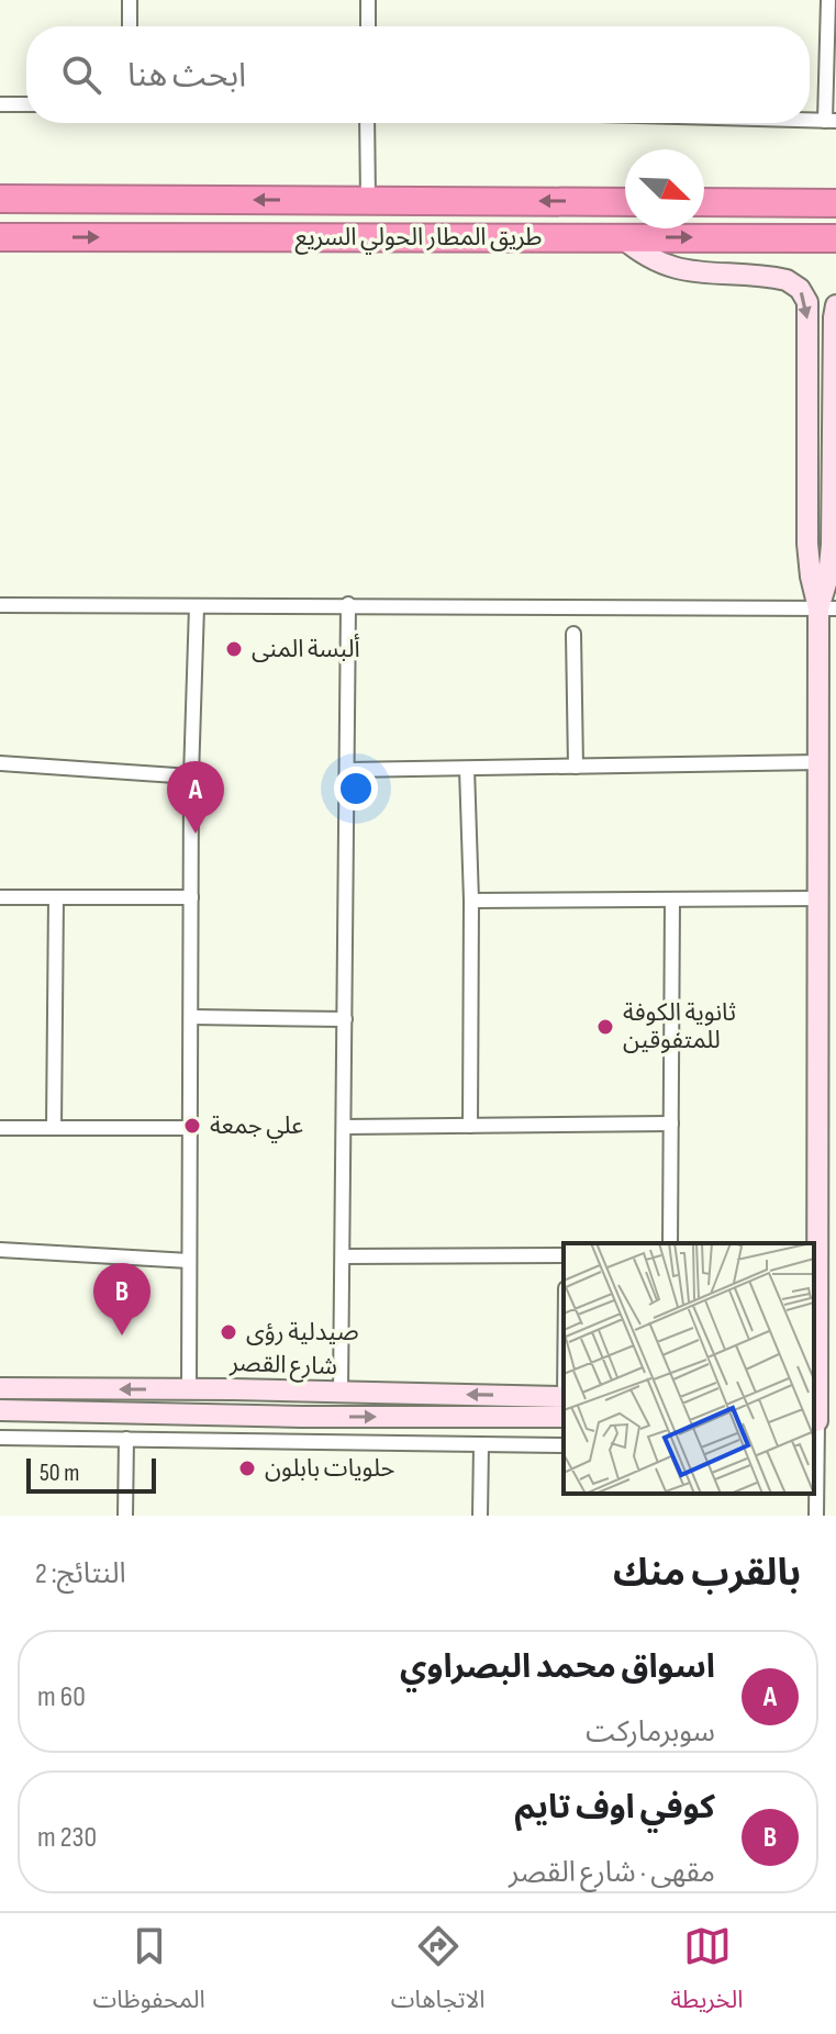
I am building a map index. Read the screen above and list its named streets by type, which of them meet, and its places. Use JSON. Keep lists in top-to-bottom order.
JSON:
{
  "streets": {
    "highway": ["طريق المطار الحولي السريع"],
    "street": ["شارع القصر"]
  },
  "places": [
    "ألبسة المنى",
    "ثانوية الكوفة للمتفوقين",
    "علي جمعة",
    "صيدلية رؤى",
    "حلويات بابلون"
  ],
  "scale_bar": "50 m",
  "north": "bottom right",
  "page": {
    "search": "ابحث هنا",
    "pins": ["A", "B"],
    "scale": "50 m",
    "heading": ["بالقرب منك", "النتائج: 2"],
    "list": [
      {
        "mark": "A",
        "name": "اسواق محمد البصراوي",
        "note": "سوبرماركت",
        "value": "60 m"
      },
      {
        "mark": "B",
        "name": "كوفي اوف تايم",
        "note": "مقهى · شارع القصر",
        "value": "230 m"
      }
    ],
    "nav": ["الخريطة", "الاتجاهات", "المحفوظات"]
  }
}
